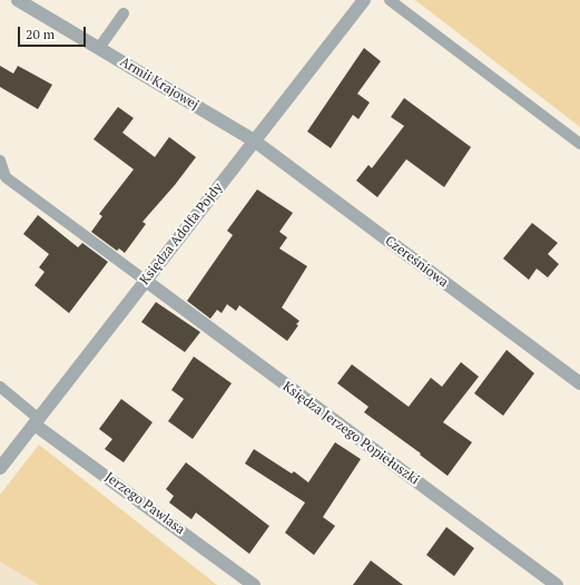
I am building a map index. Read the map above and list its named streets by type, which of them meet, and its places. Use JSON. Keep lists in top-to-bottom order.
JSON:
{
  "streets": {
    "street": [
      "Armii Krajowej",
      "Księdza Adolfa Pojdy",
      "Czereśniowa",
      "Księdza Jerzego Popiełuszki",
      "Jerzego Pawlasa"
    ]
  },
  "crossings": [
    ["Armii Krajowej", "Księdza Adolfa Pojdy"],
    ["Armii Krajowej", "Czereśniowa"],
    ["Księdza Adolfa Pojdy", "Czereśniowa"],
    ["Księdza Adolfa Pojdy", "Księdza Jerzego Popiełuszki"],
    ["Księdza Adolfa Pojdy", "Jerzego Pawlasa"]
  ],
  "scale_bar": "20 m"
}
